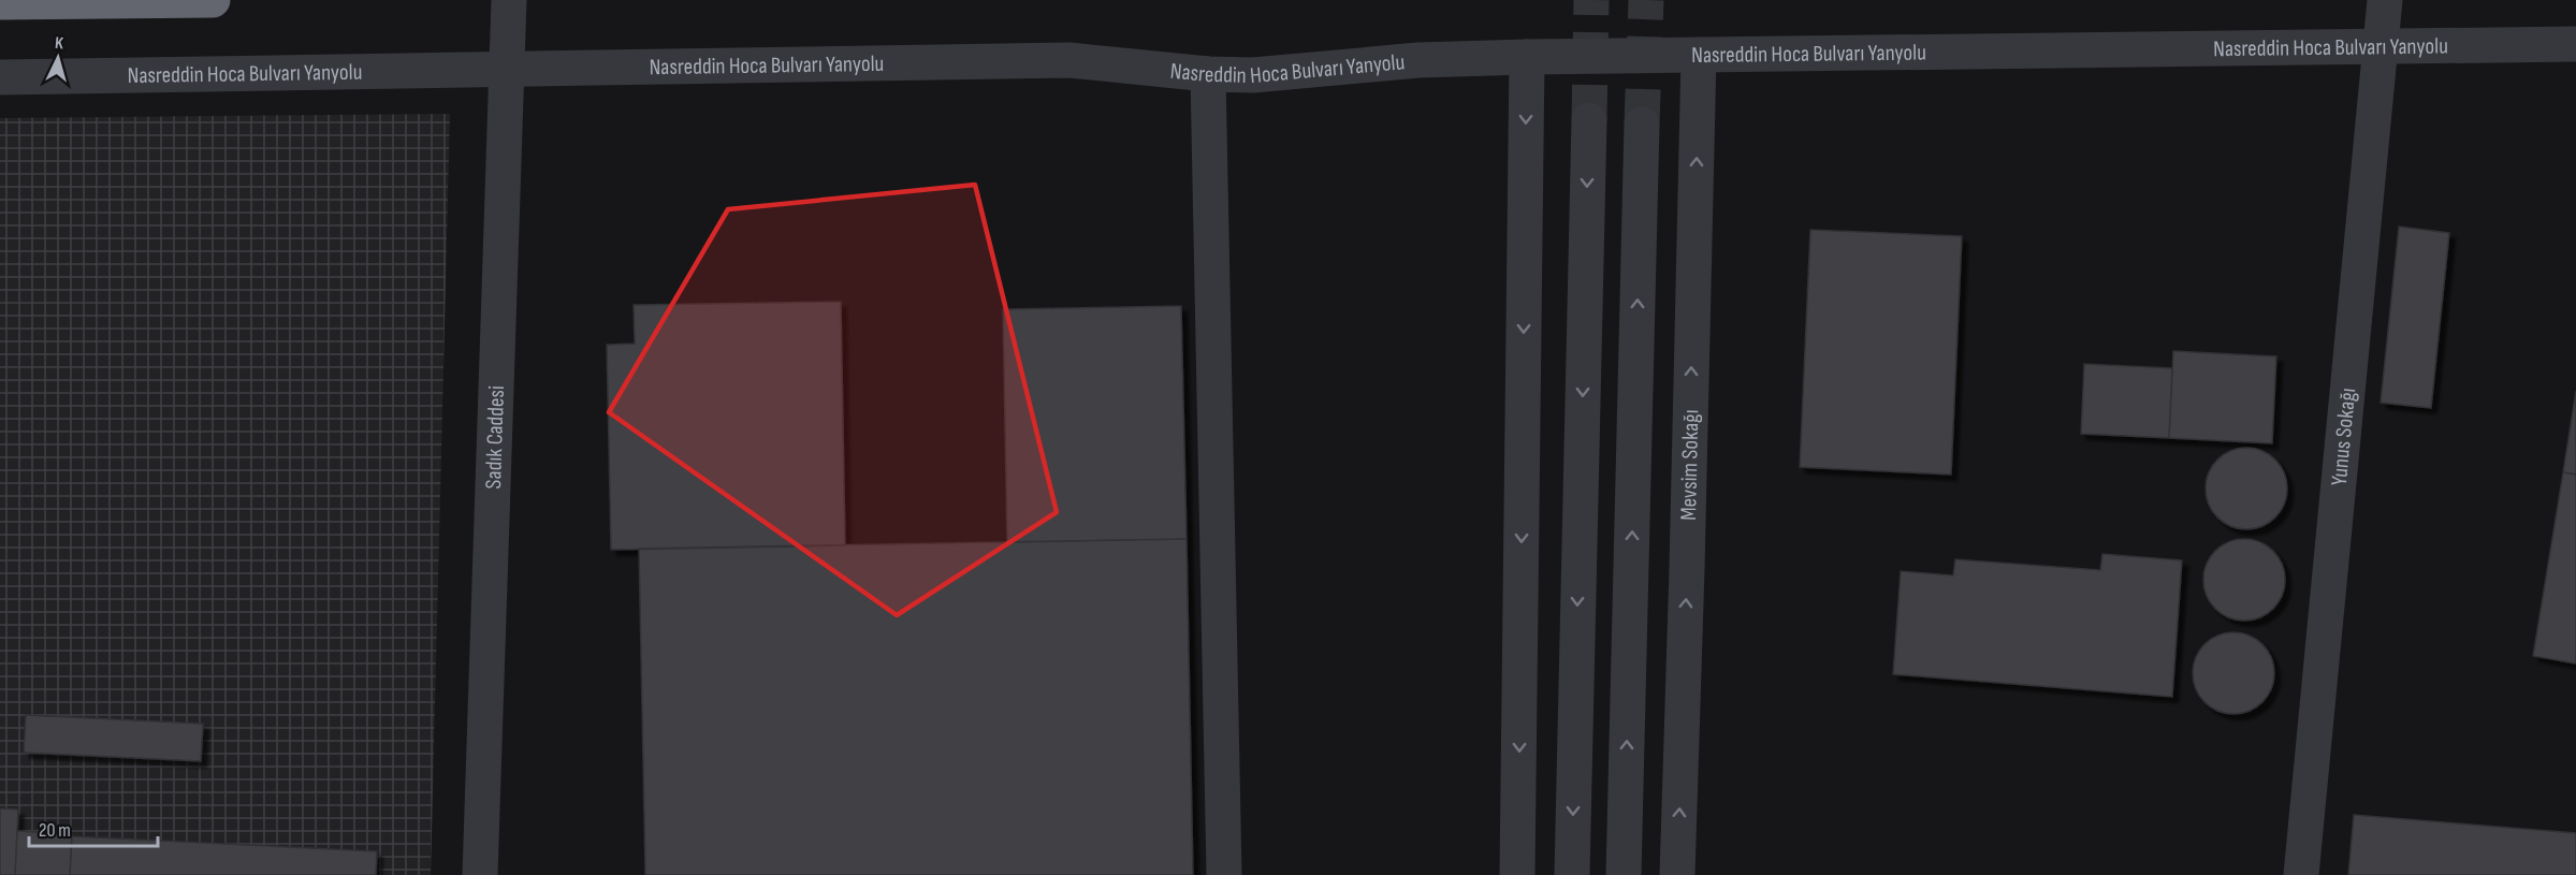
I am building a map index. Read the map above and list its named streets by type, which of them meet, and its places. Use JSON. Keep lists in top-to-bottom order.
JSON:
{
  "streets": {
    "street": [
      "Nasreddin Hoca Bulvarı Yanyolu",
      "Sadık Caddesi",
      "Yunus Sokağı",
      "Mevsim Sokağı"
    ]
  },
  "crossings": [
    ["Nasreddin Hoca Bulvarı Yanyolu", "Sadık Caddesi"],
    ["Nasreddin Hoca Bulvarı Yanyolu", "Yunus Sokağı"],
    ["Nasreddin Hoca Bulvarı Yanyolu", "Mevsim Sokağı"]
  ],
  "scale_bar": "20 m",
  "north": "top"
}
